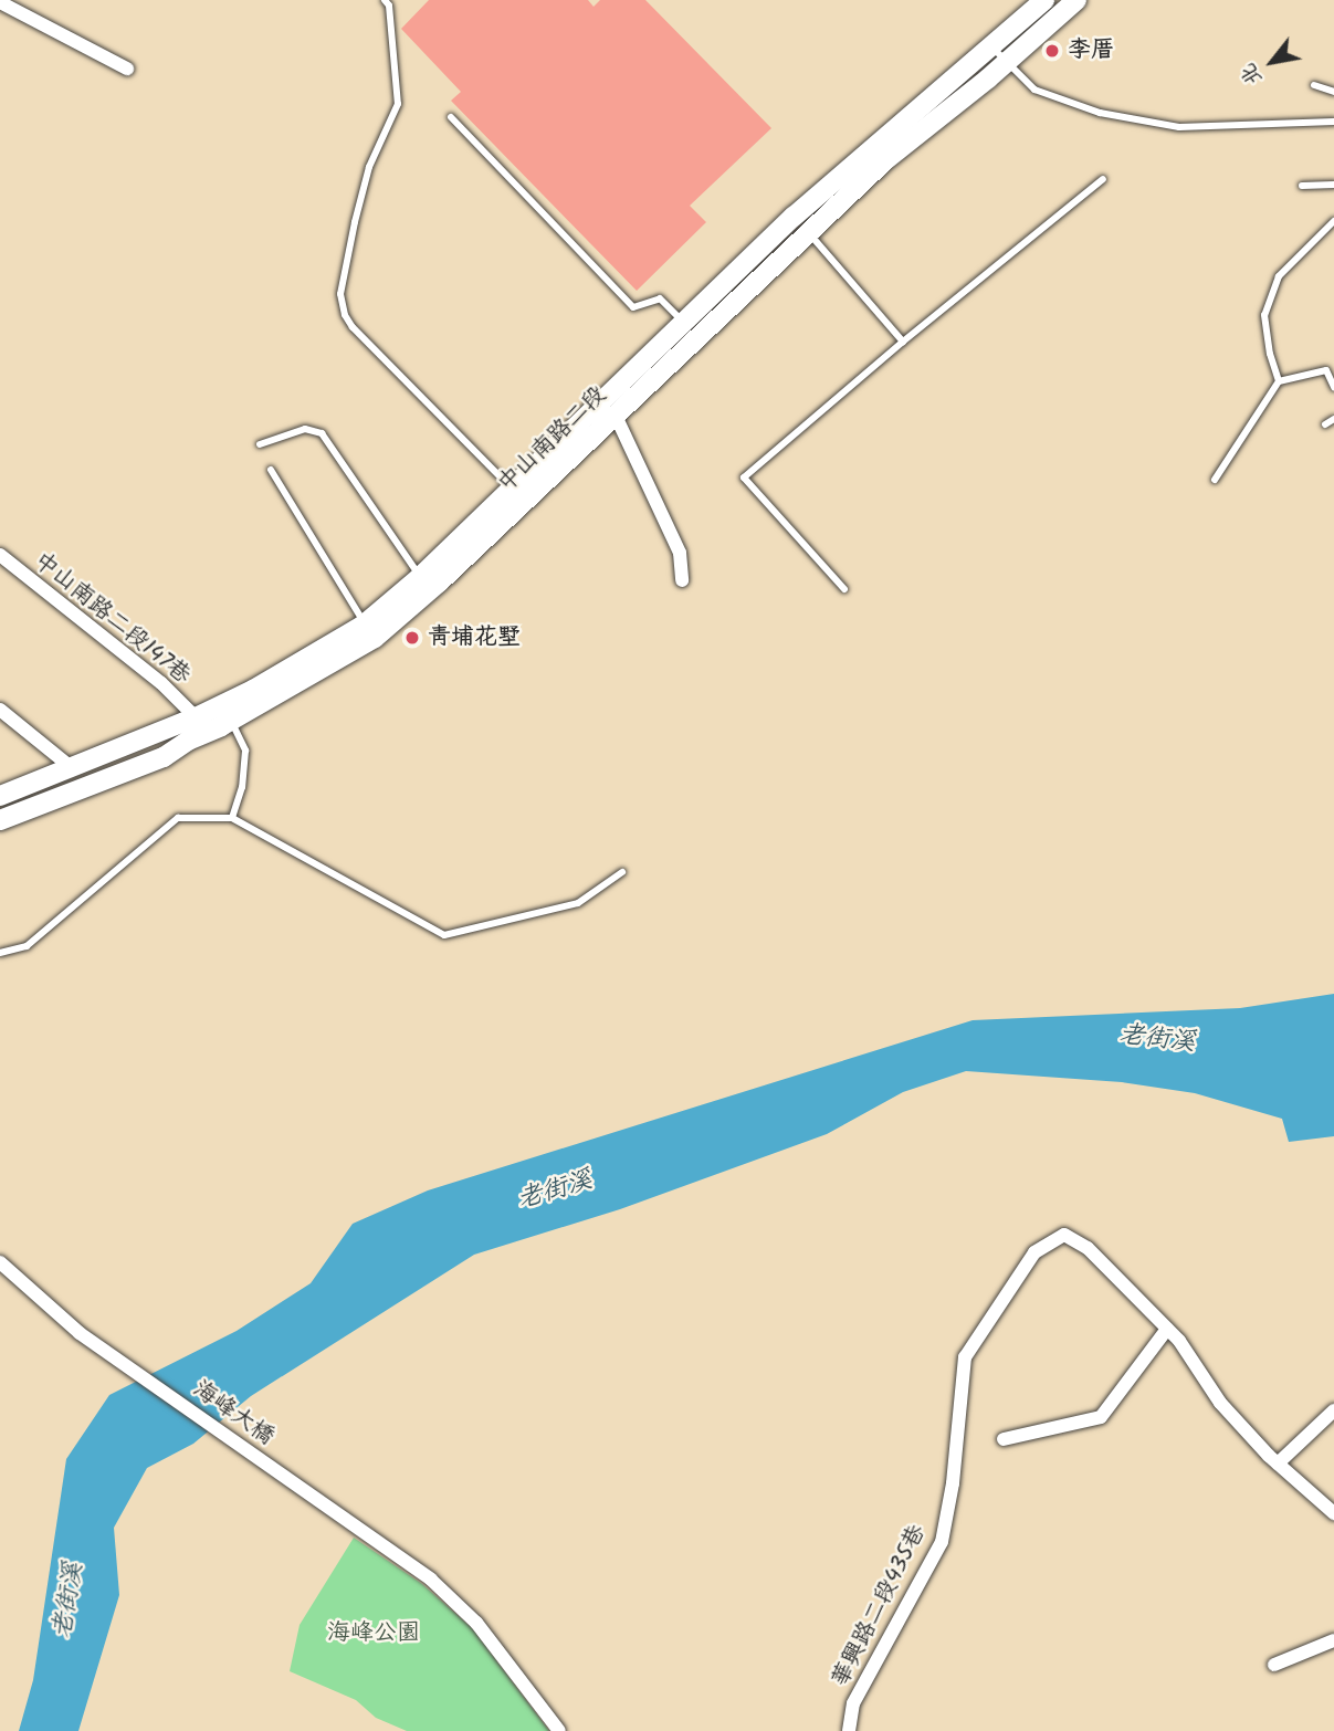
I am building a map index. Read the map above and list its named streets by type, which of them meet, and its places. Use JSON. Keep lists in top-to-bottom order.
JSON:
{
  "streets": {
    "main road": ["中山南路二段"],
    "street": ["中山南路二段147巷", "海峰大橋", "華興路二段435巷"]
  },
  "crossings": [
    ["中山南路二段", "中山南路二段147巷"]
  ],
  "water": ["老街溪"],
  "parks": ["海峰公園"],
  "places": ["李厝", "青埔花墅"],
  "north": "bottom left"
}
